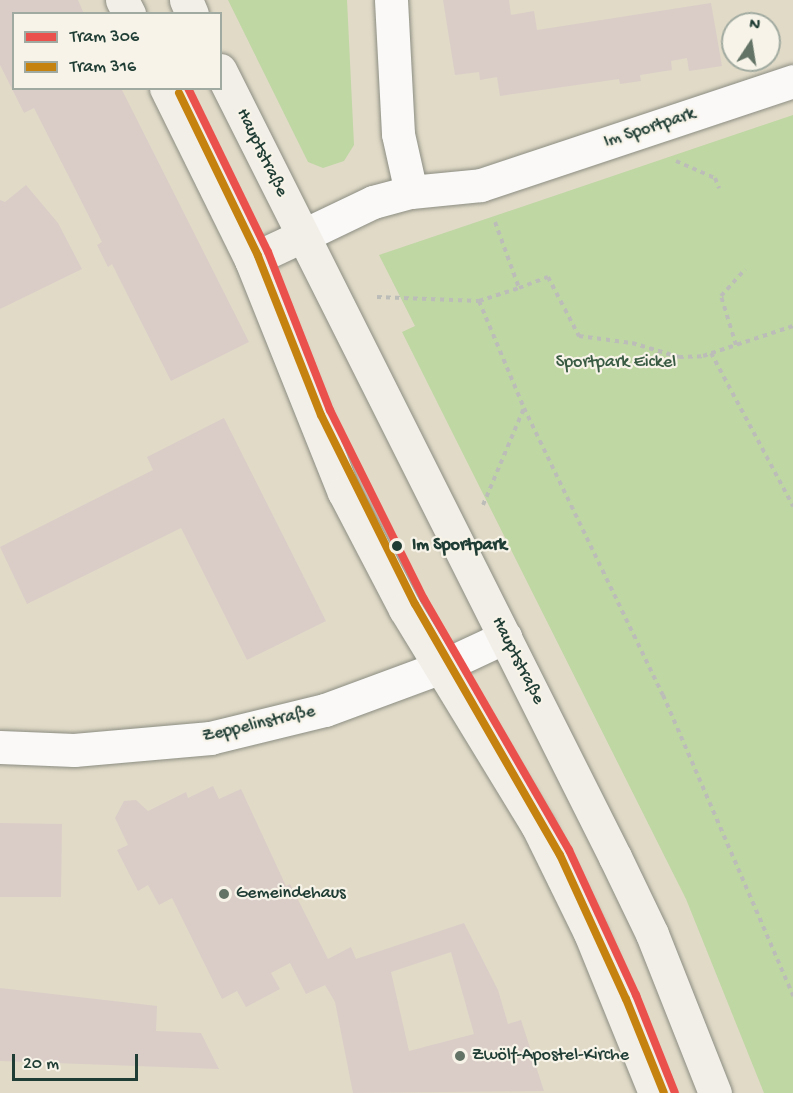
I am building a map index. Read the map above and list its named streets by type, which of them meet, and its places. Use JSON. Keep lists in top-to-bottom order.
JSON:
{
  "streets": {
    "street": ["Im Sportpark", "Hauptstraße", "Zeppelinstraße"]
  },
  "crossings": [
    ["Im Sportpark", "Hauptstraße"],
    ["Hauptstraße", "Zeppelinstraße"]
  ],
  "parks": ["Sportpark Eickel"],
  "places": ["Im Sportpark", "Gemeindehaus", "Zwölf-Apostel-Kirche"],
  "lines": ["tram line 306", "tram line 316"],
  "legend": ["Tram 306", "Tram 316"],
  "scale_bar": "20 m",
  "north": "top"
}
